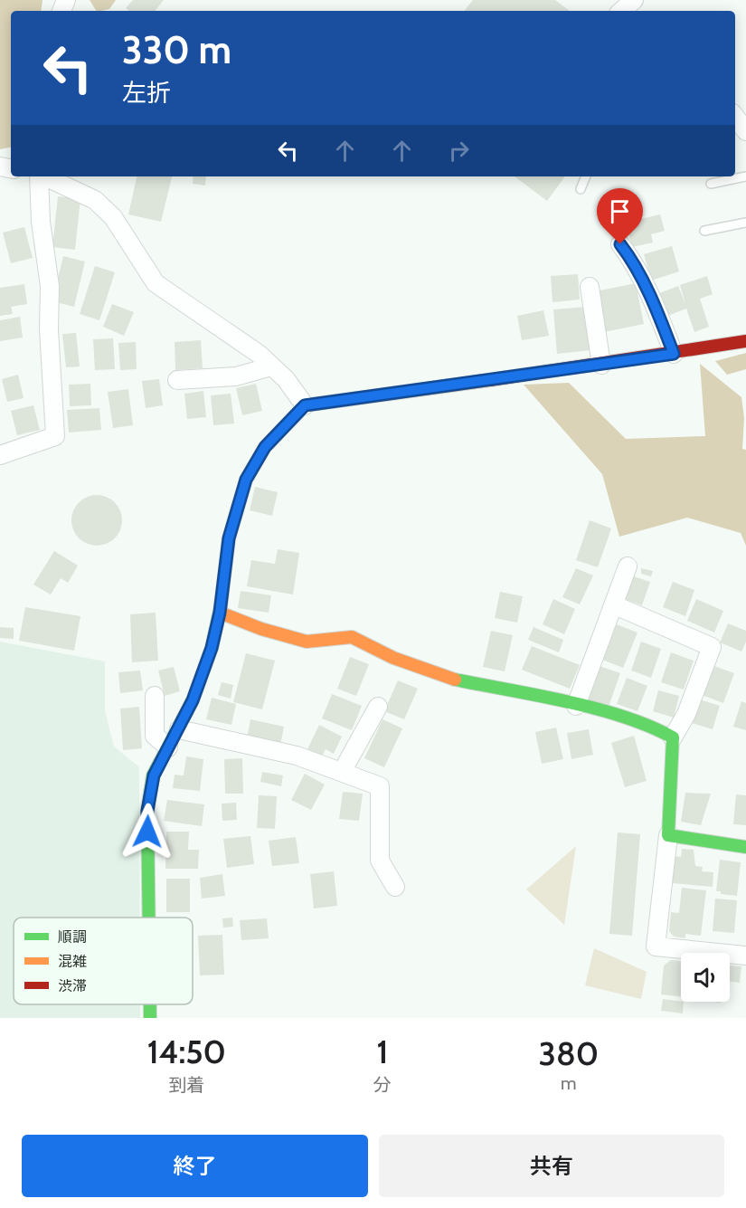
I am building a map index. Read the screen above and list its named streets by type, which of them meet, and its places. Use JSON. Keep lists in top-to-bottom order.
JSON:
{
  "legend": ["順調", "混雑", "渋滞"],
  "page": {
    "turn": ["330 m", "左折"],
    "eta": [
      "14:50",
      "到着",
      "1",
      "分",
      "380",
      "m"
    ],
    "buttons": ["終了", "共有"]
  }
}
